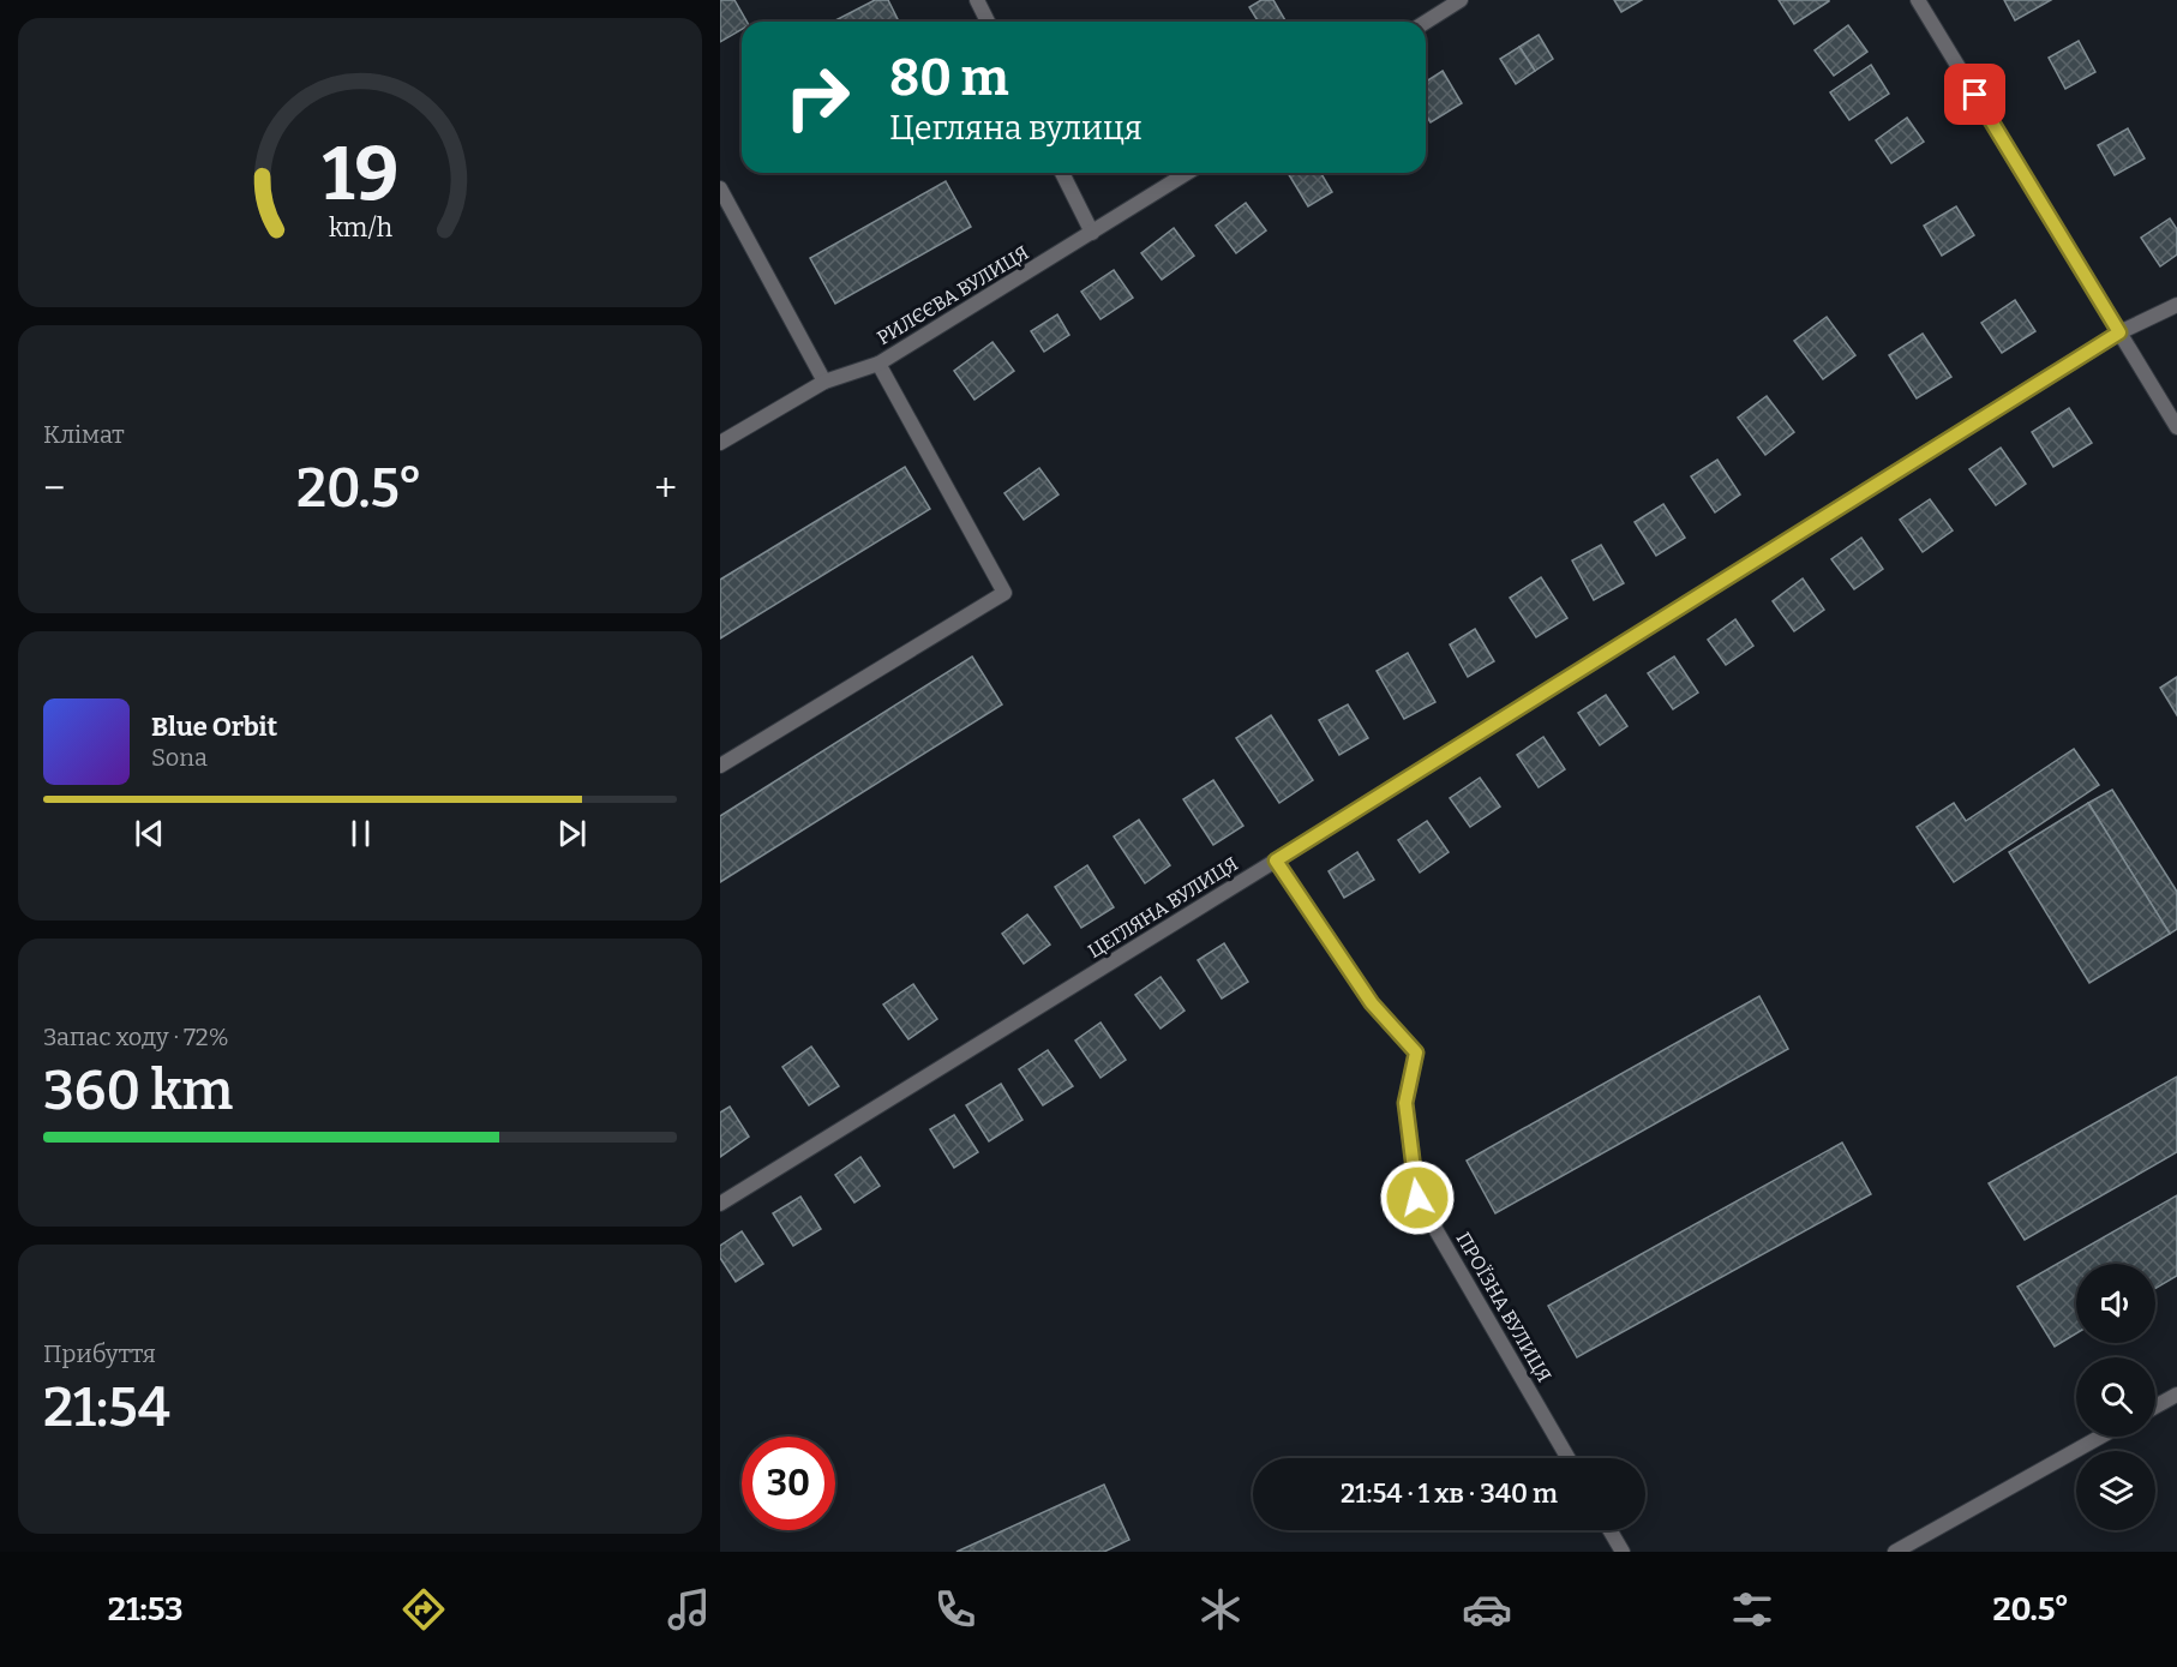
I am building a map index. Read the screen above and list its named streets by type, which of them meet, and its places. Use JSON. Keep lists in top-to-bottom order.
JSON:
{
  "streets": {
    "street": ["РИЛЄЄВА ВУЛИЦЯ", "ЦЕГЛЯНА ВУЛИЦЯ", "ПРОЇЗНА ВУЛИЦЯ"]
  },
  "crossings": [
    ["ЦЕГЛЯНА ВУЛИЦЯ", "ПРОЇЗНА ВУЛИЦЯ"]
  ],
  "page": {
    "turn": ["80 m", "Цегляна вулиця"],
    "tile": [
      "Клімат",
      ["Запас ходу · 72%", "360 km"],
      ["Прибуття", "21:54"]
    ],
    "heat": ["−", "20.5°", "+"],
    "song": ["Blue Orbit", "Sona"],
    "limit": "30",
    "trip": "21:54 · 1 хв · 340 m",
    "tabs": ["21:53", "20.5°"],
    "gauge": ["19", "km/h"]
  }
}
